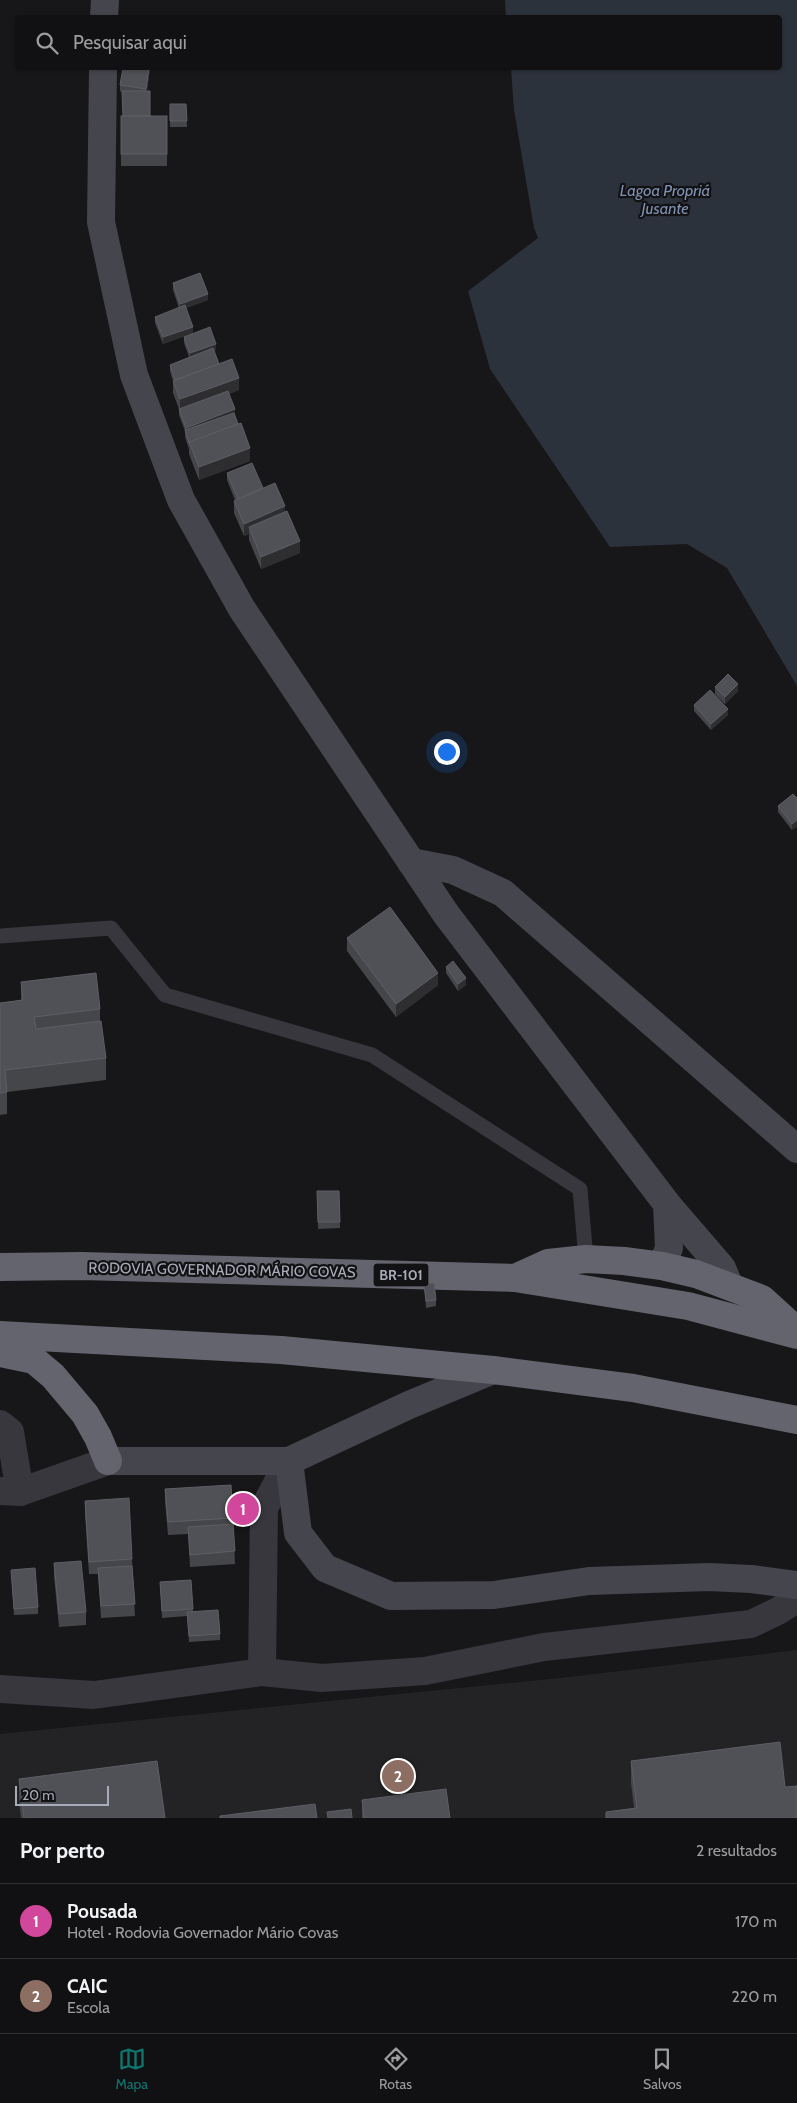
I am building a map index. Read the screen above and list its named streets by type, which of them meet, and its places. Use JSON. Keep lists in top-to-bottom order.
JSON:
{
  "streets": {
    "highway": ["RODOVIA GOVERNADOR MÁRIO COVAS", "BR-101"]
  },
  "water": ["Lagoa Propriá Jusante"],
  "scale_bar": "20 m",
  "page": {
    "search": "Pesquisar aqui",
    "pins": ["1", "2"],
    "scale": "20 m",
    "heading": ["Por perto", "2 resultados"],
    "list": [
      {
        "mark": "1",
        "name": "Pousada",
        "note": "Hotel · Rodovia Governador Mário Covas",
        "value": "170 m"
      },
      {
        "mark": "2",
        "name": "CAIC",
        "note": "Escola",
        "value": "220 m"
      }
    ],
    "nav": ["Mapa", "Rotas", "Salvos"]
  }
}
